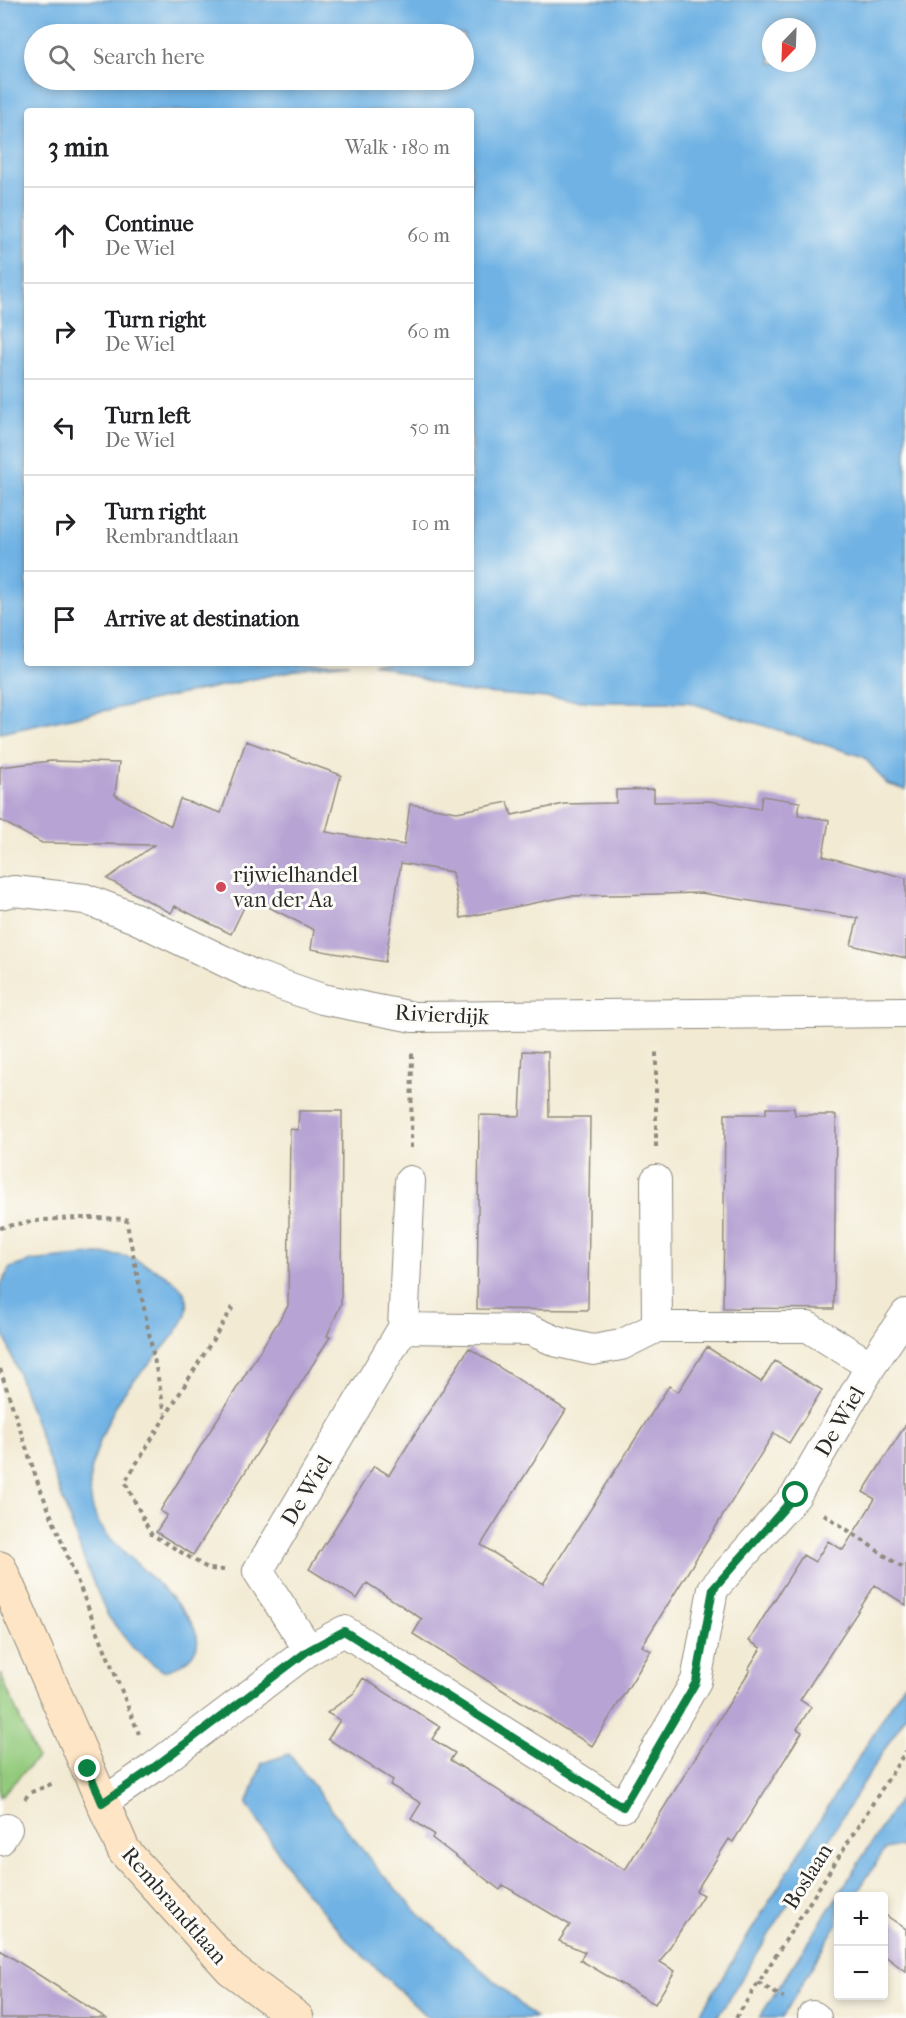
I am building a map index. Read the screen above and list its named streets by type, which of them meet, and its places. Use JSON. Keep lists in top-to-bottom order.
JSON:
{
  "streets": {
    "street": ["Rivierdijk", "De Wiel", "Rembrandtlaan"],
    "path": ["Boslaan"]
  },
  "crossings": [
    ["De Wiel", "Rembrandtlaan"]
  ],
  "places": ["rijwielhandel van der Aa"],
  "north": "bottom left",
  "page": {
    "search": "Search here",
    "heading": ["3 min", "Walk · 180 m"],
    "list": [
      ["Continue", "De Wiel", "60 m"],
      ["Turn right", "De Wiel", "60 m"],
      ["Turn left", "De Wiel", "50 m"],
      ["Turn right", "Rembrandtlaan", "10 m"],
      "Arrive at destination"
    ],
    "map_buttons": ["+", "−"]
  }
}
